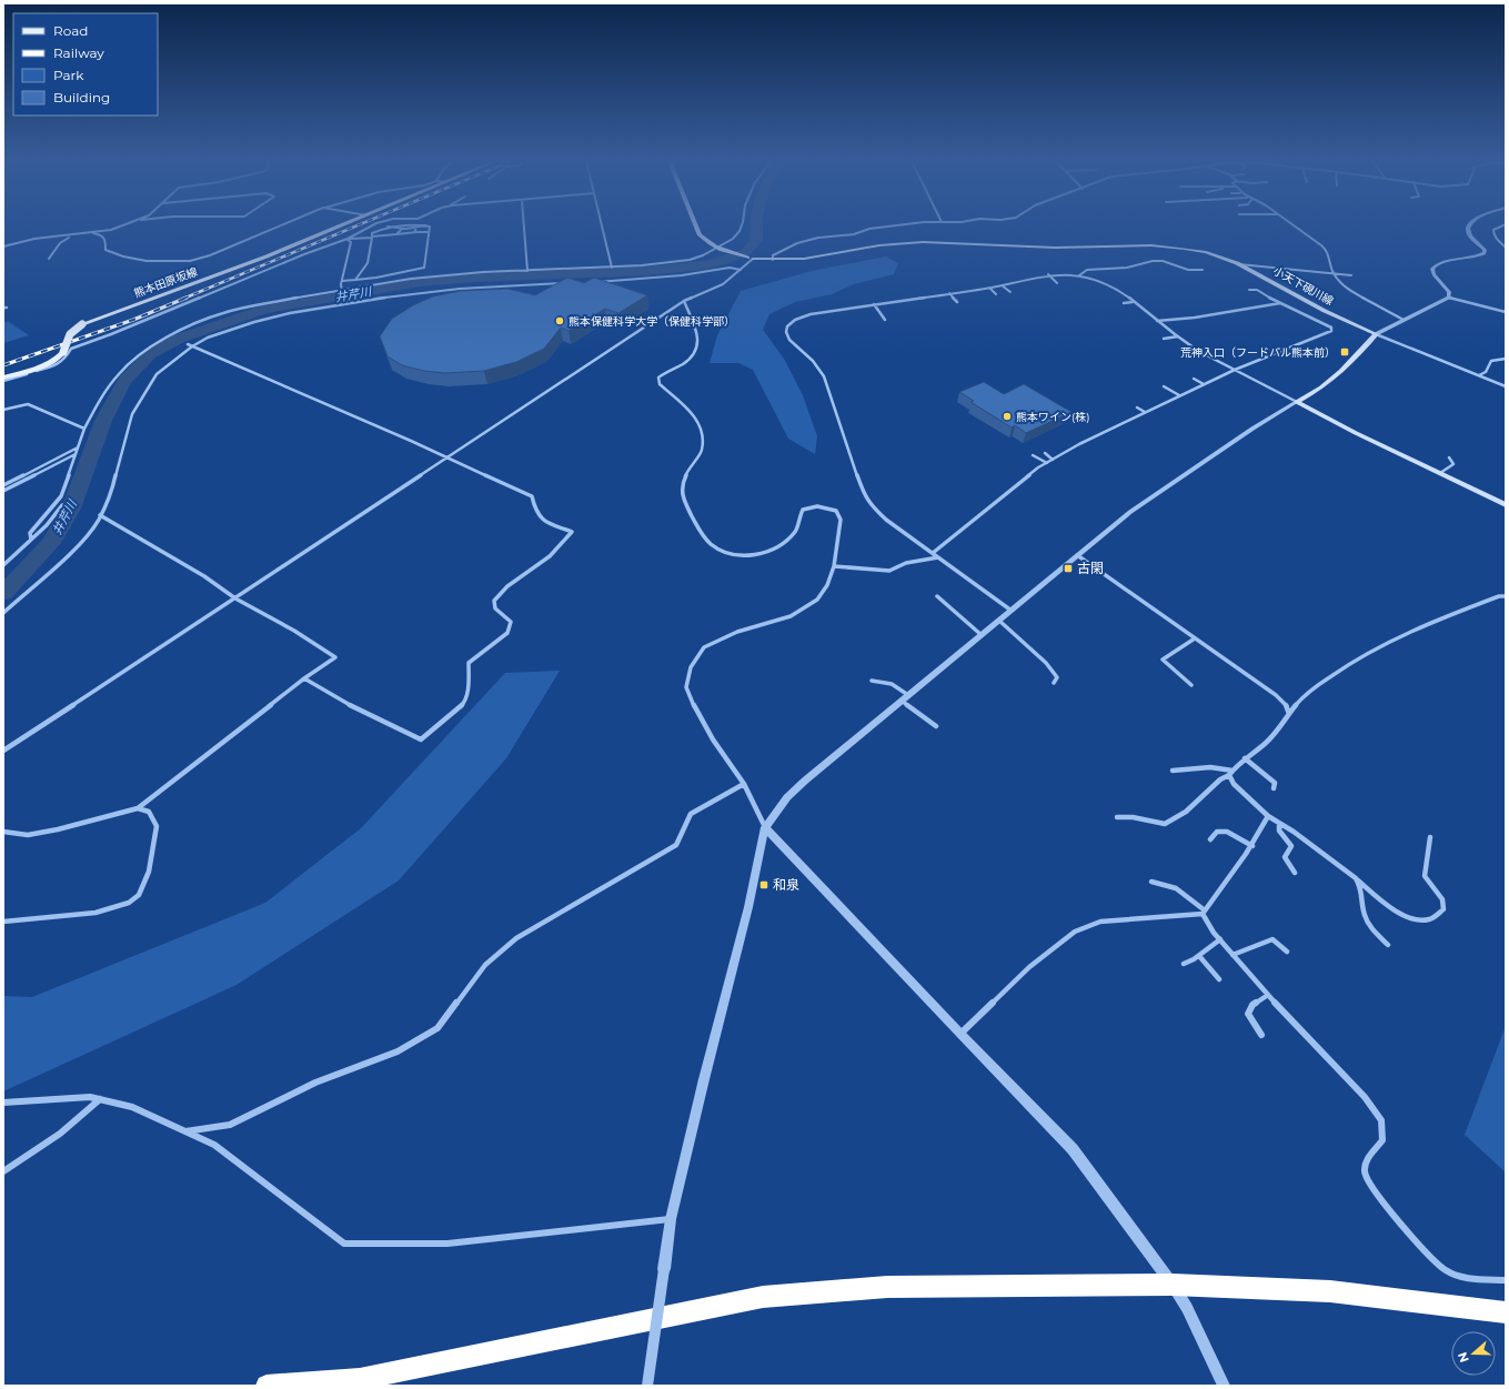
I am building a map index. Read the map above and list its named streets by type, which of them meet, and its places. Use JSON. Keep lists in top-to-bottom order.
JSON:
{
  "streets": {
    "main road": ["熊本田原坂線", "小天下硯川線"]
  },
  "water": ["井芹川"],
  "places": {
    "other": ["熊本保健科学大学（保健科学部）", "熊本ワイン(株)"],
    "transit": ["荒神入口（フードパル熊本前）", "古閑", "和泉"]
  },
  "legend": [
    "Road",
    "Railway",
    "Park",
    "Building"
  ],
  "north": "left"
}
